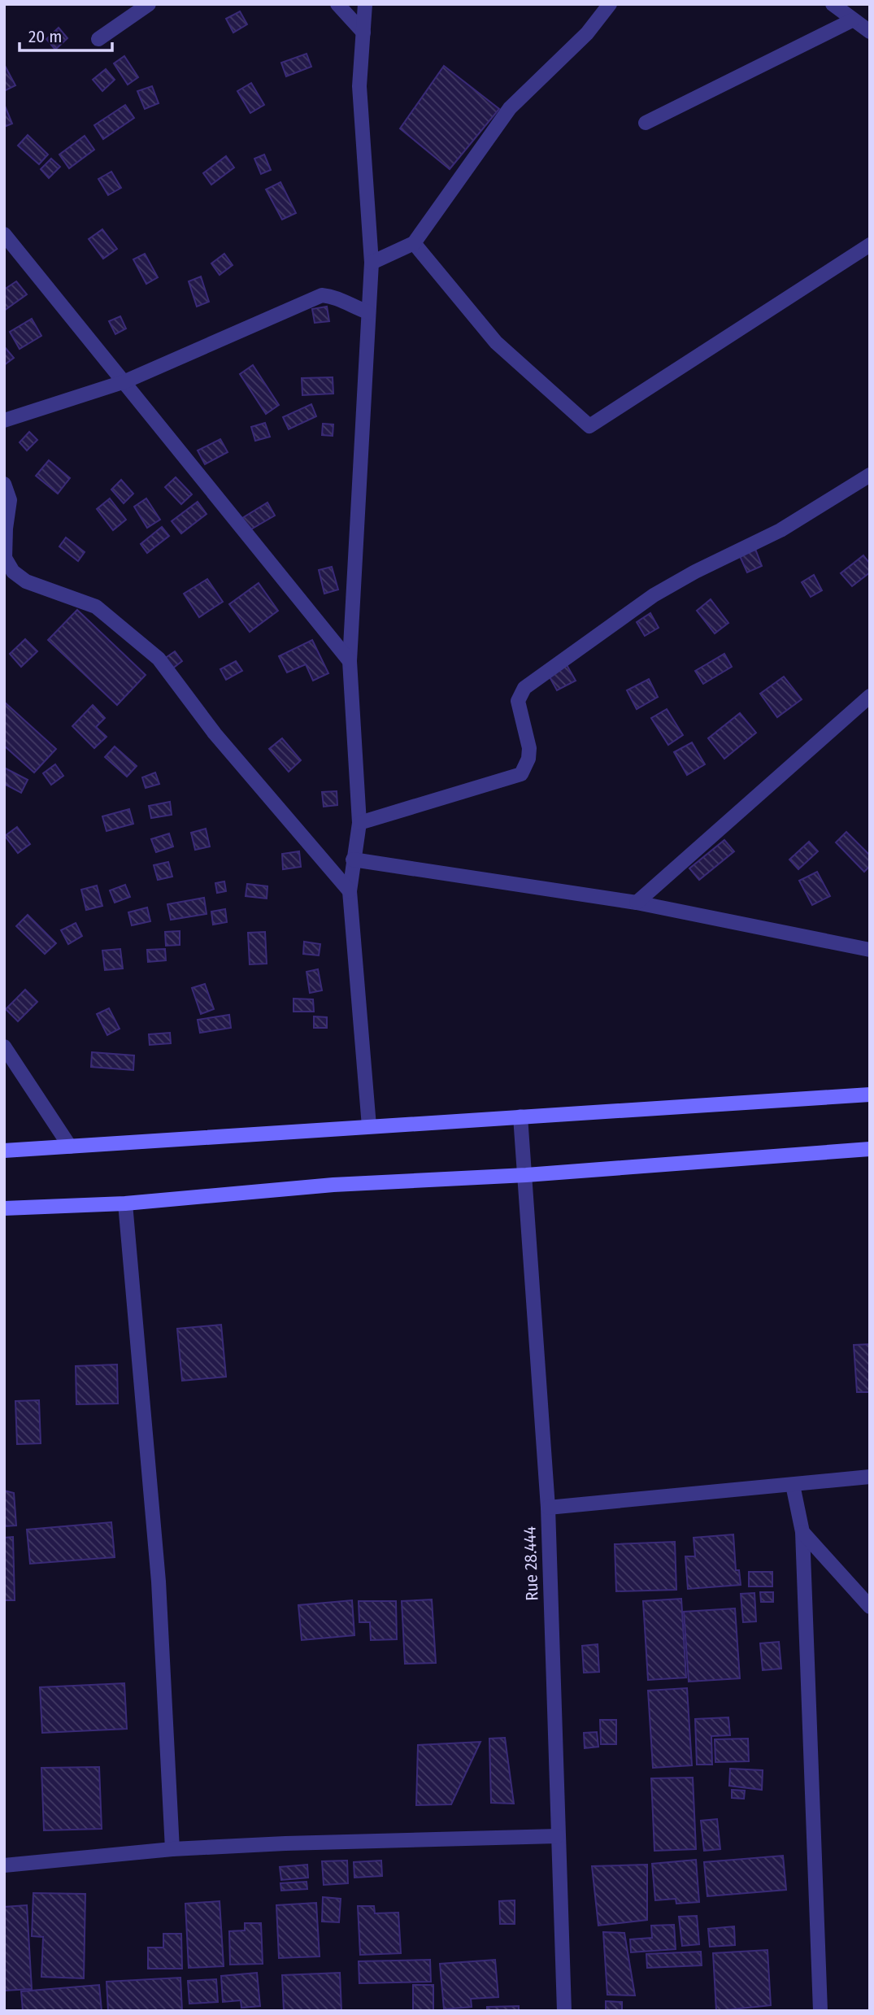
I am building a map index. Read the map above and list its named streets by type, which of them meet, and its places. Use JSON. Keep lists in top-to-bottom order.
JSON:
{
  "streets": {
    "street": ["Rue 28.444"]
  },
  "scale_bar": "20 m"
}
